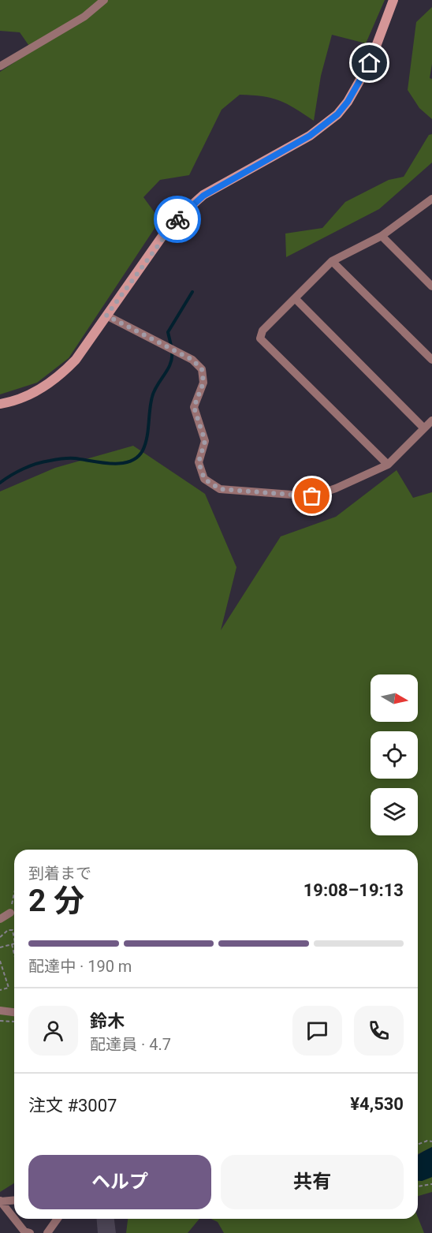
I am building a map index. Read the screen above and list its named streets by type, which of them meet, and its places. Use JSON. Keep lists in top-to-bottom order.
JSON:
{
  "north": "right",
  "page": {
    "heading": ["2 分", "到着まで", "19:08–19:13"],
    "panel": [
      "鈴木",
      "配達員 · 4.7",
      "注文 #3007",
      "¥4,530"
    ],
    "bar": "配達中 · 190 m",
    "buttons": ["ヘルプ", "共有"]
  }
}
